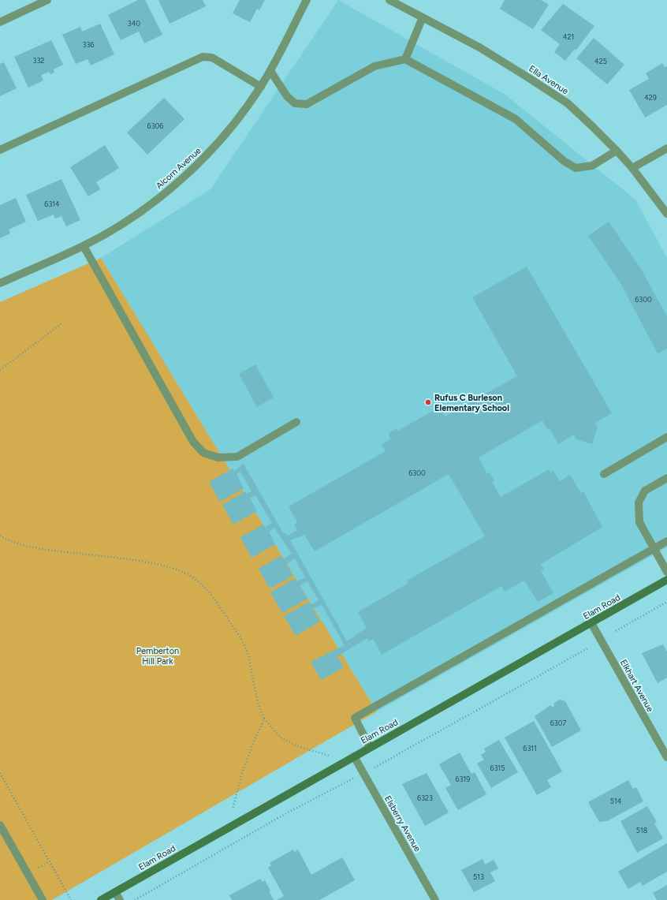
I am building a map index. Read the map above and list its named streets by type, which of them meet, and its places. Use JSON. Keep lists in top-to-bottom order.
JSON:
{
  "streets": {
    "street": [
      "Ella Avenue",
      "Alcorn Avenue",
      "Elam Road",
      "Elkhart Avenue",
      "Elsberry Avenue"
    ]
  },
  "crossings": [
    ["Elam Road", "Elkhart Avenue"],
    ["Elam Road", "Elsberry Avenue"]
  ],
  "parks": ["Pemberton Hill Park"],
  "places": ["Rufus C Burleson Elementary School"],
  "house_numbers": [
    "340",
    "421",
    "336",
    "332",
    "425",
    "429",
    "6306",
    "6314",
    "6300",
    "6300",
    "6307",
    "6311",
    "6315",
    "6319",
    "6323",
    "514",
    "518",
    "513"
  ]
}
